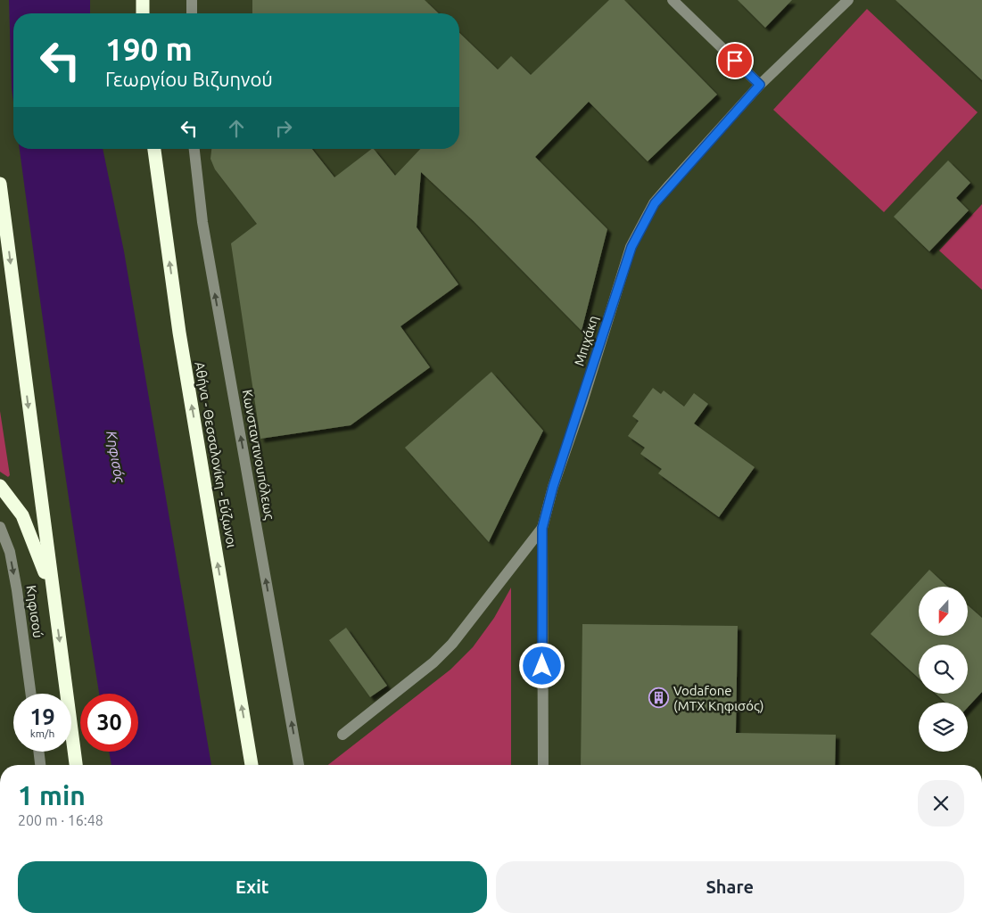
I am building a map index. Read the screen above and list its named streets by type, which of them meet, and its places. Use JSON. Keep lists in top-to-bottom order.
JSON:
{
  "streets": {
    "highway": ["Αθήνα - Θεσσαλονίκη - Εύζωνοι"],
    "street": ["Μπιχάκη", "Κωνσταντινουπόλεως", "Κηφισού"]
  },
  "one_way": ["Αθήνα - Θεσσαλονίκη - Εύζωνοι", "Κωνσταντινουπόλεως", "Κηφισού"],
  "water": ["Κηφισός"],
  "places": {
    "building": ["Vodafone (MTX Κηφισός)"]
  },
  "north": "bottom",
  "page": {
    "turn": ["190 m", "Γεωργίου Βιζυηνού"],
    "speed": "19 km/h",
    "limit": "30",
    "heading": ["1 min", "200 m · 16:48"],
    "buttons": ["Exit", "Share"]
  }
}
